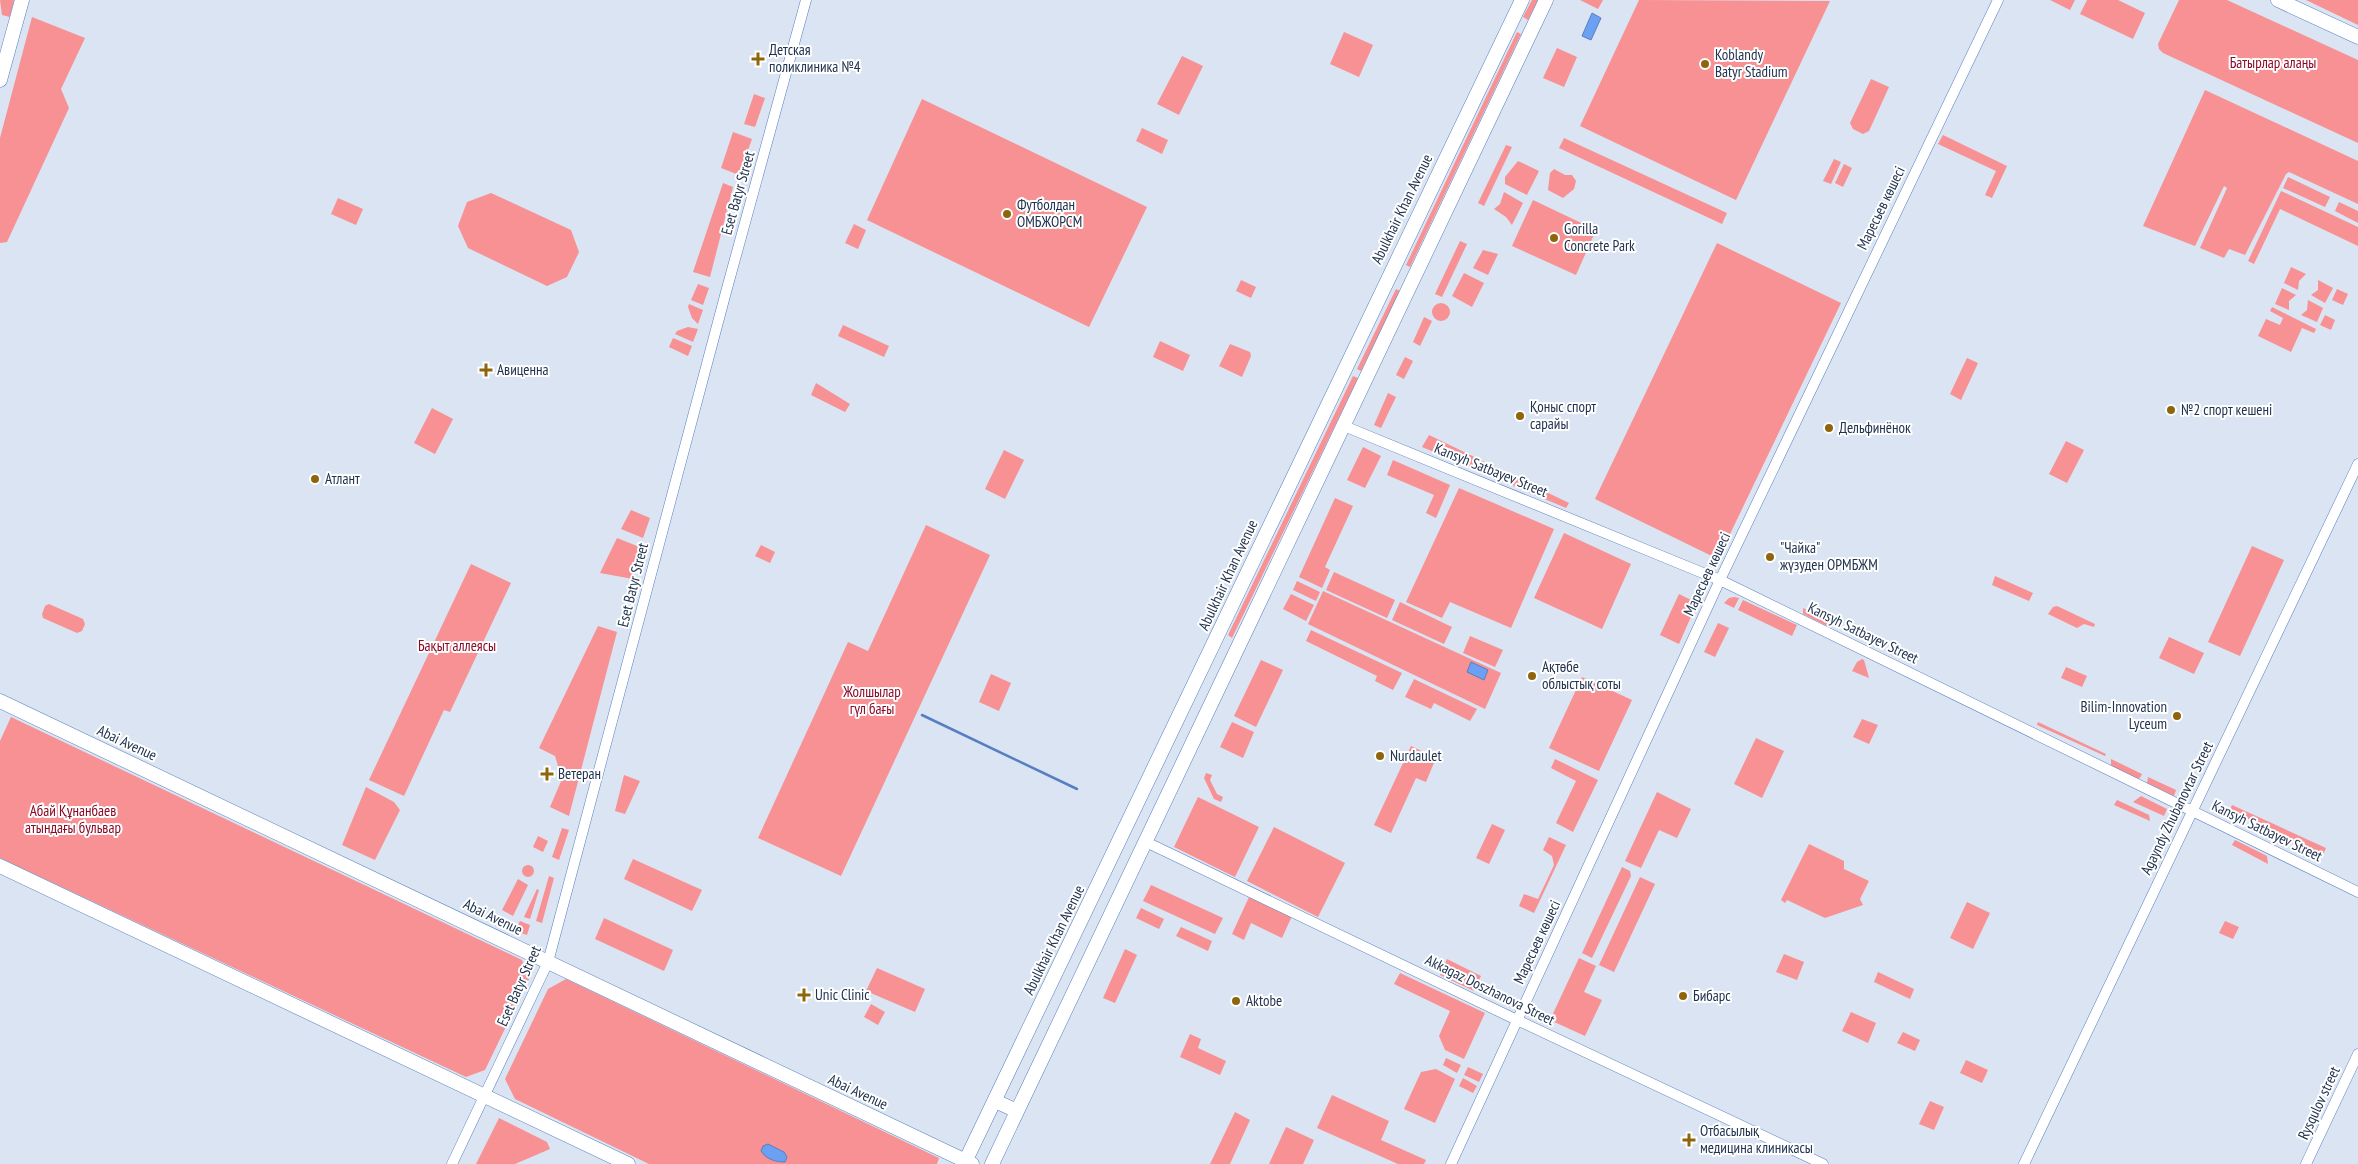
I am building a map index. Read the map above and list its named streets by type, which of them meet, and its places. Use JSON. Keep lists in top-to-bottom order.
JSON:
{
  "streets": {
    "main road": ["Abulkhair Khan Avenue", "Abai Avenue"],
    "street": [
      "Eset Batyr Street",
      "Маресьев көшесі",
      "Kansyh Satbayev Street",
      "Agayndy Zhubanovtar Street",
      "Akkagaz Doszhanova Street",
      "Rysqulov street"
    ]
  },
  "crossings": [
    ["Eset Batyr Street", "Abai Avenue"],
    ["Маресьев көшесі", "Kansyh Satbayev Street"],
    ["Маресьев көшесі", "Akkagaz Doszhanova Street"],
    ["Abulkhair Khan Avenue", "Abai Avenue"],
    ["Kansyh Satbayev Street", "Agayndy Zhubanovtar Street"]
  ],
  "parks": [
    "Батырлар алаңы",
    "Бақыт аллеясы",
    "Жолшылар гүл бағы",
    "Абай Құнанбаев атындағы бульвар"
  ],
  "places": {
    "health": [
      "Детская поликлиника №4",
      "Авиценна",
      "Ветеран",
      "Unic Clinic",
      "Отбасылық медицина клиникасы"
    ],
    "other": [
      "Koblandy Batyr Stadium",
      "Футболдан ОМБЖОРСМ",
      "Gorilla Concrete Park",
      "№2 спорт кешені",
      "Қоныс спорт сарайы",
      "Дельфинёнок",
      "Атлант",
      "\"Чайка\" жүзуден ОРМБЖМ",
      "Ақтөбе облыстық соты",
      "Bilim-Innovation Lyceum",
      "Nurdaulet",
      "Бибарс",
      "Aktobe"
    ]
  }
}
